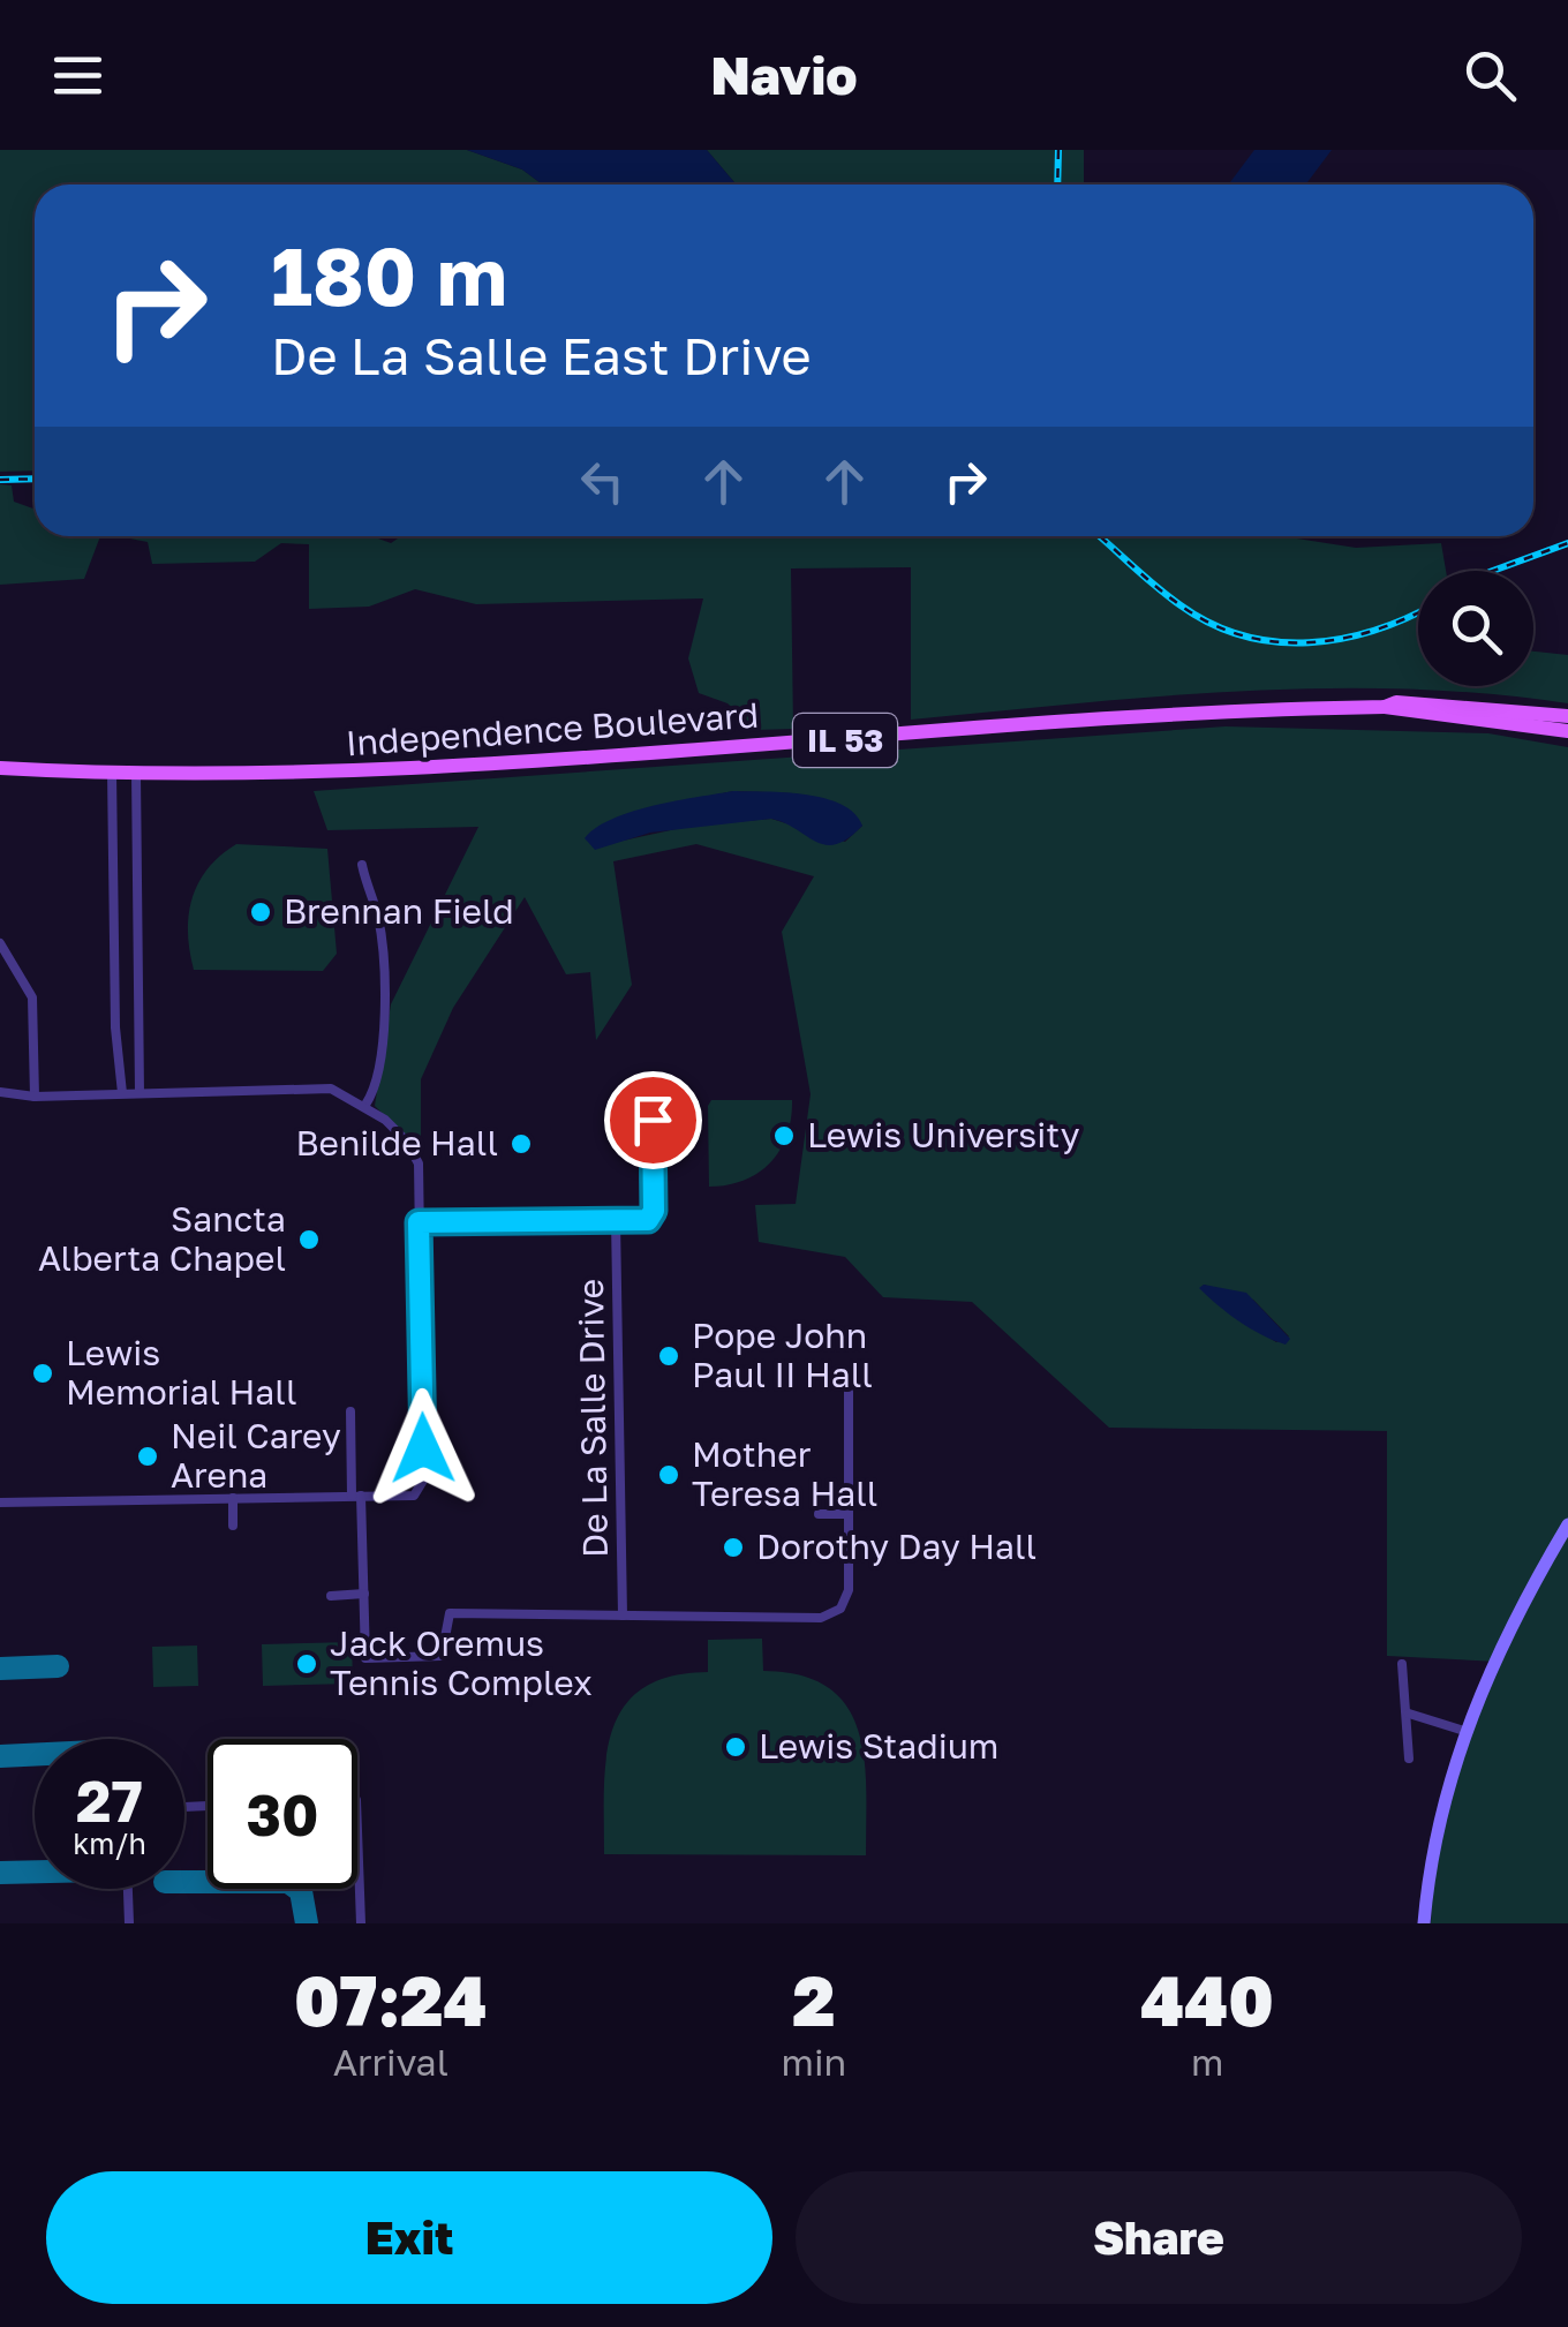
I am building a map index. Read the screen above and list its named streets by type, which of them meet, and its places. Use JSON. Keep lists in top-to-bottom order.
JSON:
{
  "streets": {
    "main road": ["Independence Boulevard", "IL 53"],
    "street": ["De La Salle Drive"]
  },
  "places": [
    "Brennan Field",
    "Lewis University",
    "Benilde Hall",
    "Sancta Alberta Chapel",
    "Pope John Paul II Hall",
    "Lewis Memorial Hall",
    "Neil Carey Arena",
    "Mother Teresa Hall",
    "Dorothy Day Hall",
    "Jack Oremus Tennis Complex",
    "Lewis Stadium"
  ],
  "page": {
    "header": "Navio",
    "turn": ["180 m", "De La Salle East Drive"],
    "speed": "27 km/h",
    "limit": "30",
    "eta": [
      "07:24",
      "Arrival",
      "2",
      "min",
      "440",
      "m"
    ],
    "buttons": ["Exit", "Share"]
  }
}
